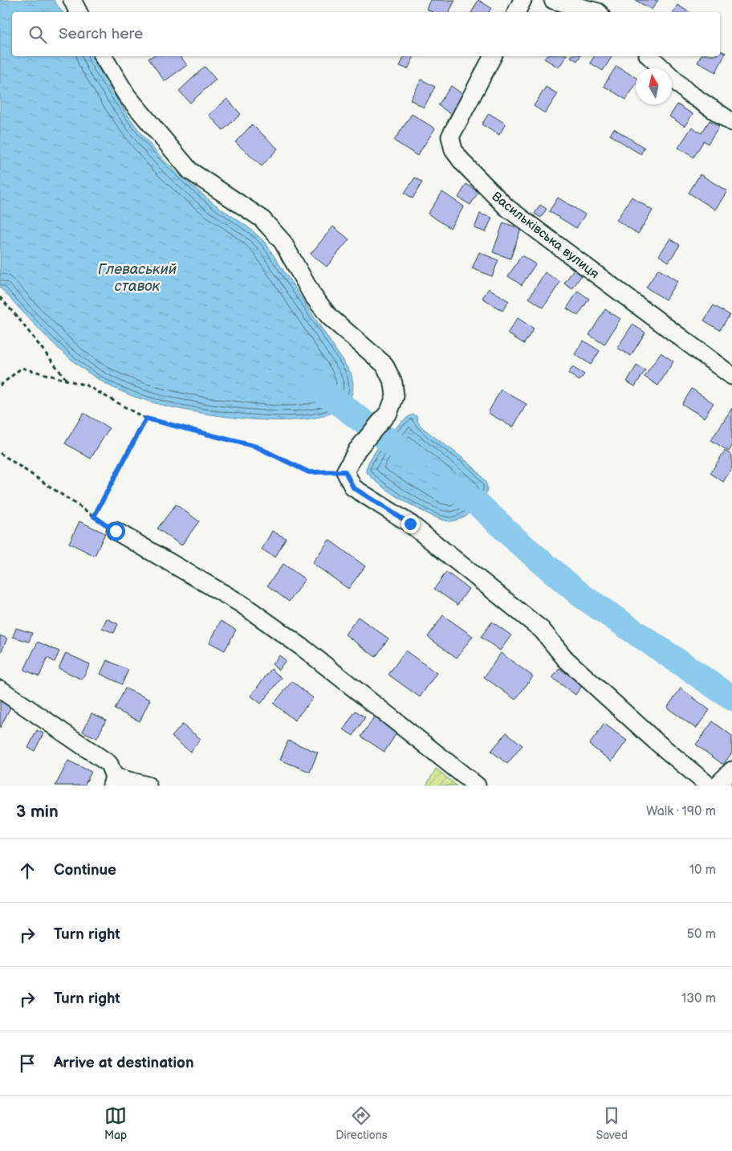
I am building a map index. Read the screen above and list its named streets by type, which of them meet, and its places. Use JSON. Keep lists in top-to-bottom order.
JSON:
{
  "streets": {
    "street": ["Васильківська вулиця"]
  },
  "water": ["Глеваський ставок"],
  "north": "top",
  "page": {
    "search": "Search here",
    "heading": ["3 min", "Walk · 190 m"],
    "list": [
      ["Continue", "10 m"],
      ["Turn right", "50 m"],
      ["Turn right", "130 m"],
      "Arrive at destination"
    ],
    "nav": ["Map", "Directions", "Saved"]
  }
}
